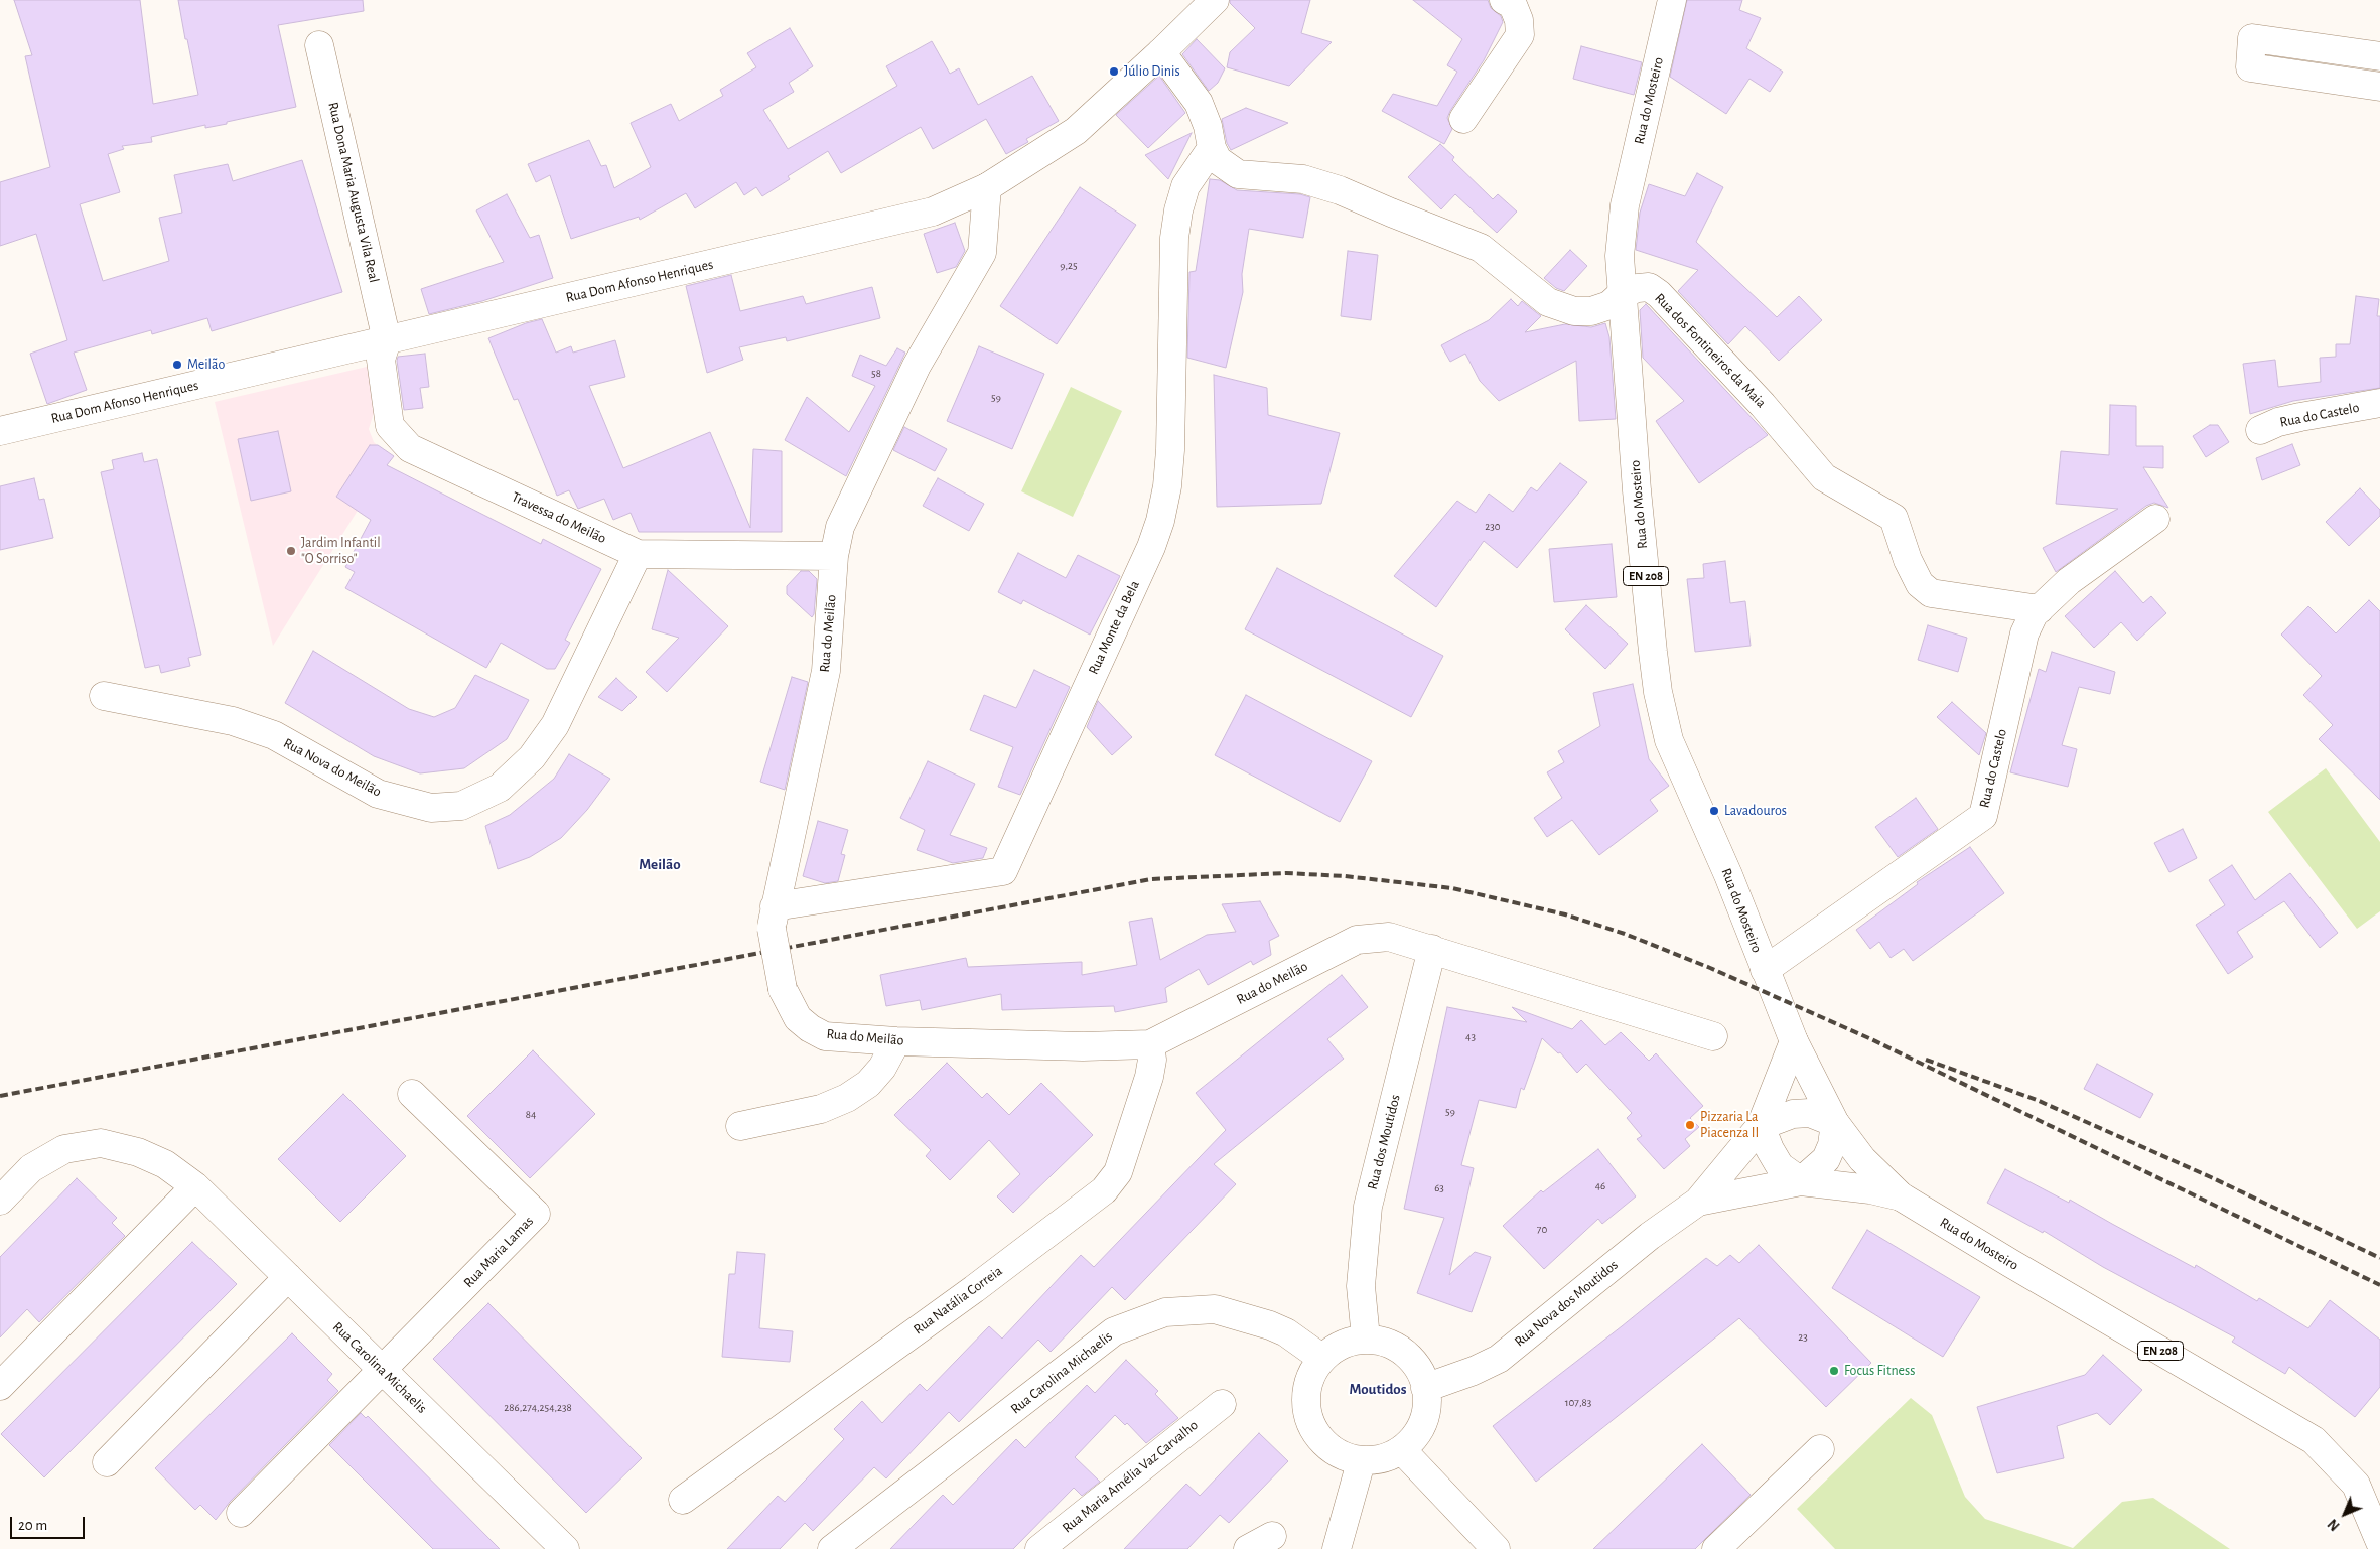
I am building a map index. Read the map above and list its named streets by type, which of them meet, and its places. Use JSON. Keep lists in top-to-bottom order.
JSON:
{
  "streets": {
    "street": [
      "Rua do Mosteiro",
      "Rua Dona Maria Augusta Vila Real",
      "Rua Dom Afonso Henriques",
      "Rua dos Fontineiros da Maia",
      "Rua do Castelo",
      "Travessa do Meilão",
      "EN 208",
      "Rua Monte da Bela",
      "Rua do Meilão",
      "Rua Nova do Meilão",
      "Rua dos Moutidos",
      "Rua Maria Lamas",
      "Rua Natália Correia",
      "Rua Nova dos Moutidos",
      "Rua Carolina Michaelis",
      "Rua Maria Amélia Vaz Carvalho"
    ]
  },
  "crossings": [
    ["Rua do Mosteiro", "Rua dos Fontineiros da Maia"],
    ["Rua do Mosteiro", "Rua do Castelo"],
    ["Rua do Mosteiro", "Rua Nova dos Moutidos"],
    ["Rua Dona Maria Augusta Vila Real", "Rua Dom Afonso Henriques"],
    ["Rua Dona Maria Augusta Vila Real", "Travessa do Meilão"],
    ["Rua Dom Afonso Henriques", "Rua dos Fontineiros da Maia"],
    ["Rua Dom Afonso Henriques", "Travessa do Meilão"],
    ["Rua Dom Afonso Henriques", "Rua do Meilão"],
    ["Rua dos Fontineiros da Maia", "Rua do Castelo"],
    ["Rua dos Fontineiros da Maia", "Rua Monte da Bela"],
    ["Travessa do Meilão", "Rua do Meilão"],
    ["Travessa do Meilão", "Rua Nova do Meilão"],
    ["Rua Monte da Bela", "Rua do Meilão"],
    ["Rua do Meilão", "Rua dos Moutidos"],
    ["Rua do Meilão", "Rua Natália Correia"],
    ["Rua dos Moutidos", "Rua Nova dos Moutidos"],
    ["Rua dos Moutidos", "Rua Carolina Michaelis"],
    ["Rua Maria Lamas", "Rua Carolina Michaelis"],
    ["Rua Nova dos Moutidos", "Rua Carolina Michaelis"]
  ],
  "districts": ["Meilão", "Moutidos"],
  "places": [
    "Júlio Dinis",
    "Meilão",
    "Jardim Infantil \"O Sorriso\"",
    "Lavadouros",
    "Pizzaria La Piacenza II",
    "Focus Fitness"
  ],
  "house_numbers": [
    "9,25",
    "58",
    "59",
    "230",
    "43",
    "59",
    "84",
    "46",
    "63",
    "70",
    "23",
    "107,83",
    "286,274,254,238"
  ],
  "scale_bar": "20 m",
  "north": "bottom left"
}
